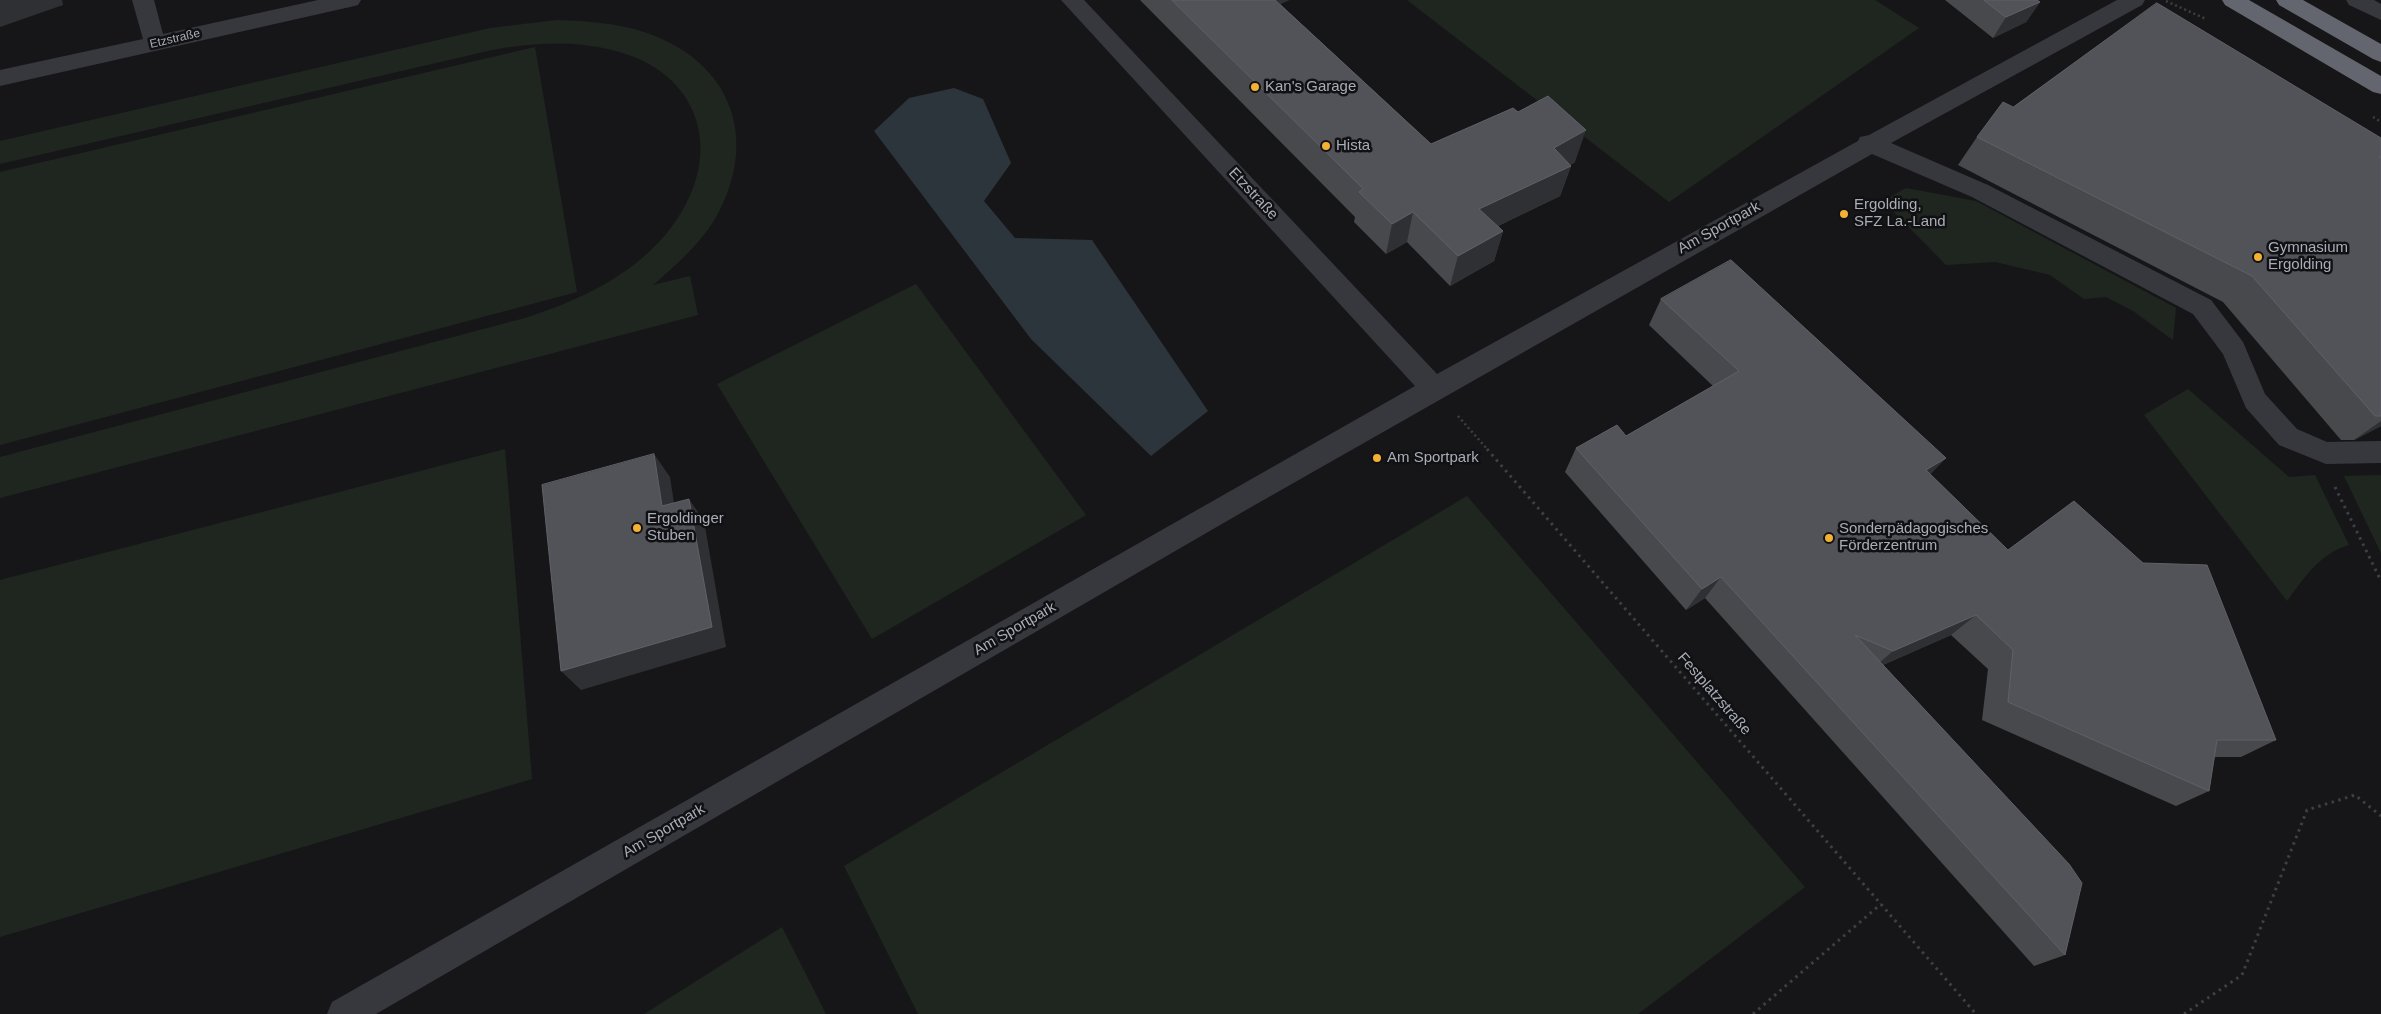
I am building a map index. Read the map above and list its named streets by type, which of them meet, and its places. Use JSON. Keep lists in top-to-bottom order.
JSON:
{
  "streets": {
    "street": ["Etzstraße", "Am Sportpark"],
    "path": ["Festplatzstraße"]
  },
  "crossings": [
    ["Etzstraße", "Am Sportpark"],
    ["Etzstraße", "Festplatzstraße"],
    ["Am Sportpark", "Festplatzstraße"]
  ],
  "places": [
    "Kan's Garage",
    "Hista",
    "Ergolding, SFZ La.-Land",
    "Gymnasium Ergolding",
    "Am Sportpark",
    "Ergoldinger Stuben",
    "Sonderpädagogisches Förderzentrum"
  ]
}
